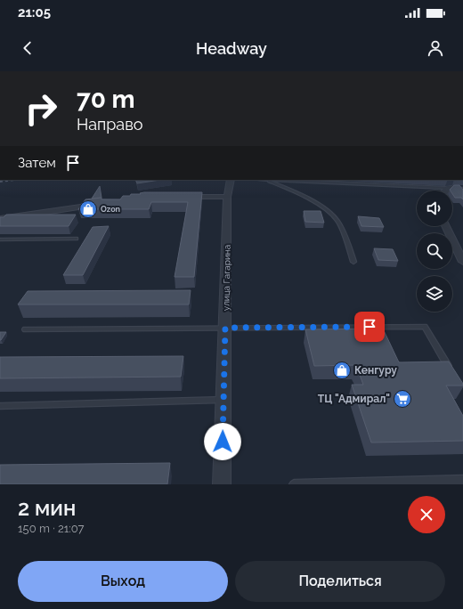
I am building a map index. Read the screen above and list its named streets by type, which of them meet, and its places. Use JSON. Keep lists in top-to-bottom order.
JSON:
{
  "streets": {
    "street": ["улица Гагарина"]
  },
  "places": {
    "shop": ["Ozon", "Кенгуру"],
    "supermarket": ["ТЦ \"Адмирал\""]
  },
  "page": {
    "status": "21:05",
    "header": "Headway",
    "turn": ["70 m", "Направо"],
    "then": "Затем",
    "heading": ["2 мин", "150 m · 21:07"],
    "buttons": ["Выход", "Поделиться"]
  }
}
